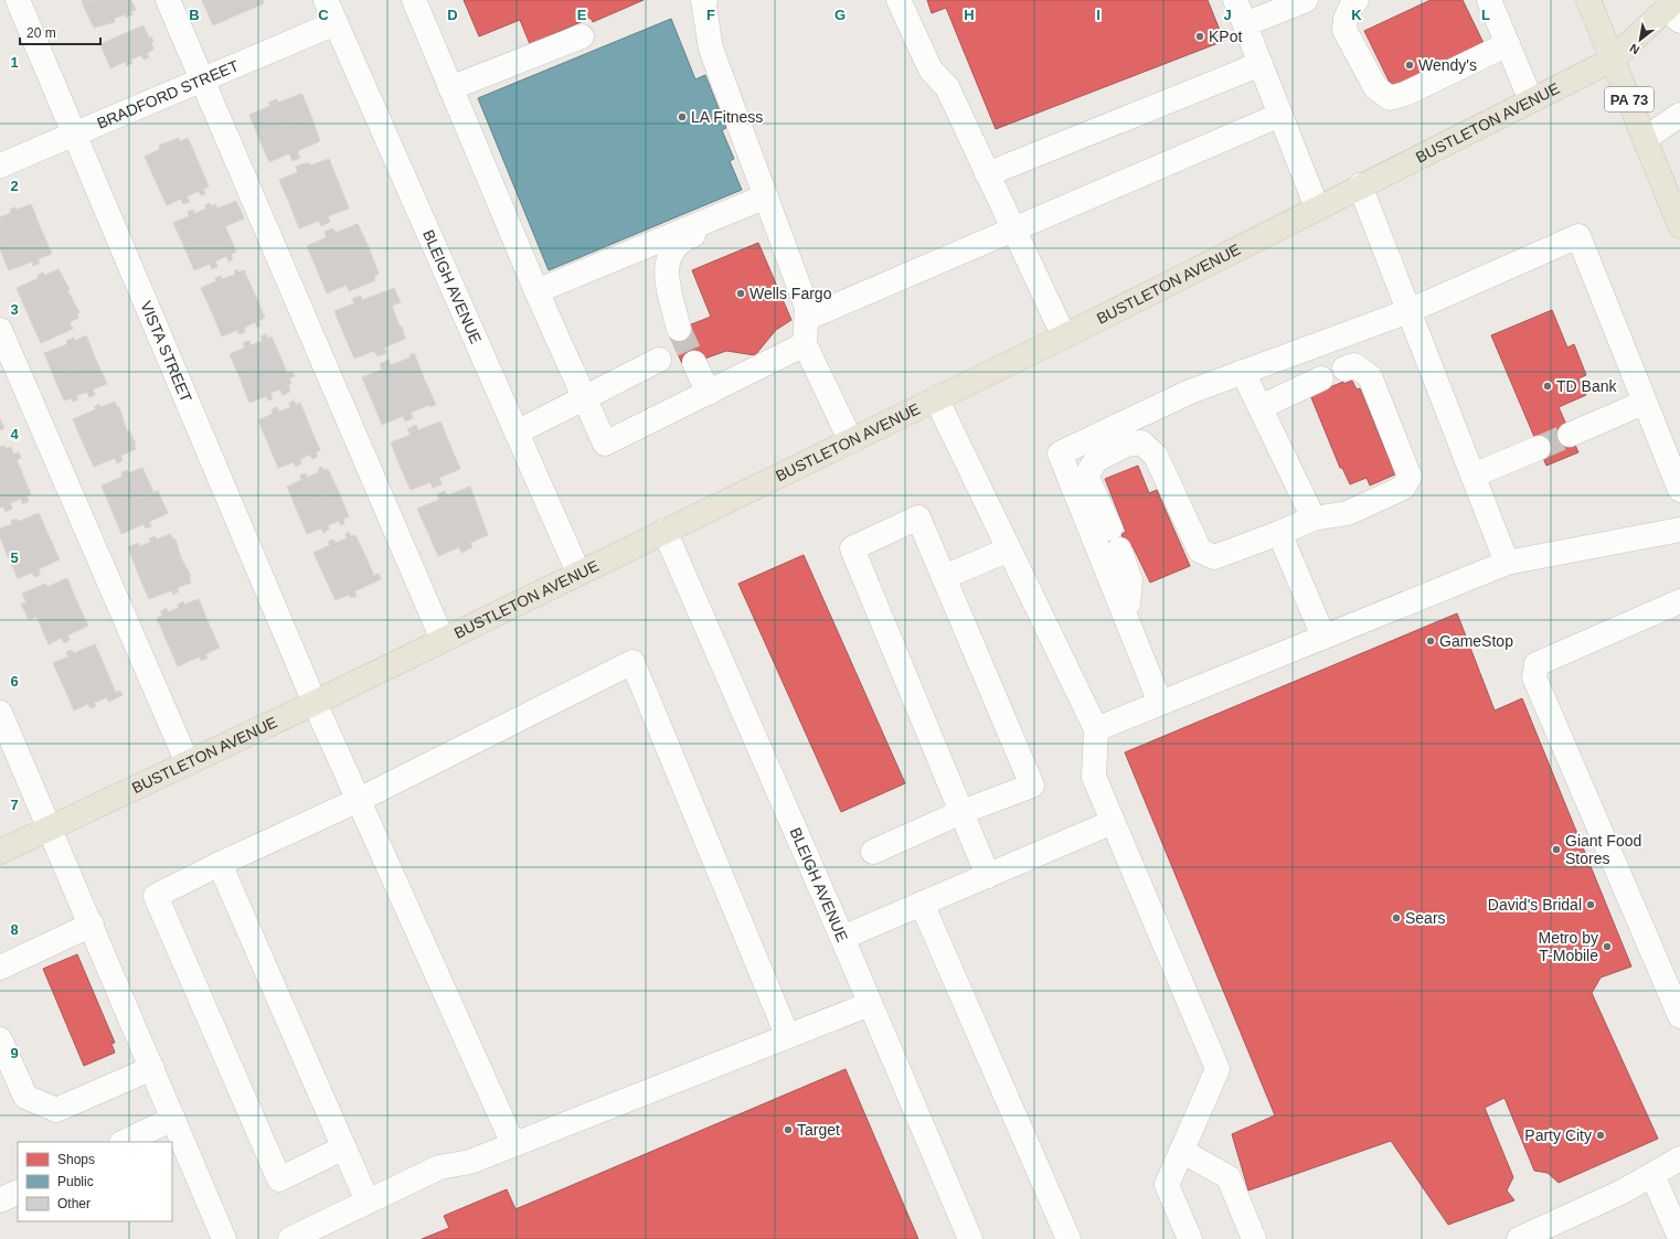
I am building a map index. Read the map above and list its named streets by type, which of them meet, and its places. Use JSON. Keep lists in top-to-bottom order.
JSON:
{
  "streets": {
    "main road": ["PA 73", "BUSTLETON AVENUE"],
    "street": ["BRADFORD STREET", "BLEIGH AVENUE", "VISTA STREET"]
  },
  "crossings": [
    ["BRADFORD STREET", "BLEIGH AVENUE"],
    ["BRADFORD STREET", "VISTA STREET"],
    ["PA 73", "BUSTLETON AVENUE"],
    ["BUSTLETON AVENUE", "BLEIGH AVENUE"],
    ["BUSTLETON AVENUE", "VISTA STREET"]
  ],
  "places": [
    "KPot",
    "Wendy's",
    "LA Fitness",
    "Wells Fargo",
    "TD Bank",
    "GameStop",
    "Giant Food Stores",
    "David's Bridal",
    "Sears",
    "Metro by T-Mobile",
    "Target",
    "Party City"
  ],
  "legend": ["Shops", "Public", "Other"],
  "scale_bar": "20 m",
  "north": "bottom left",
  "grid": {
    "columns": [
      "B",
      "C",
      "D",
      "E",
      "F",
      "G",
      "H",
      "I",
      "J",
      "K",
      "L"
    ],
    "rows": [
      "1",
      "2",
      "3",
      "4",
      "5",
      "6",
      "7",
      "8",
      "9"
    ]
  }
}
